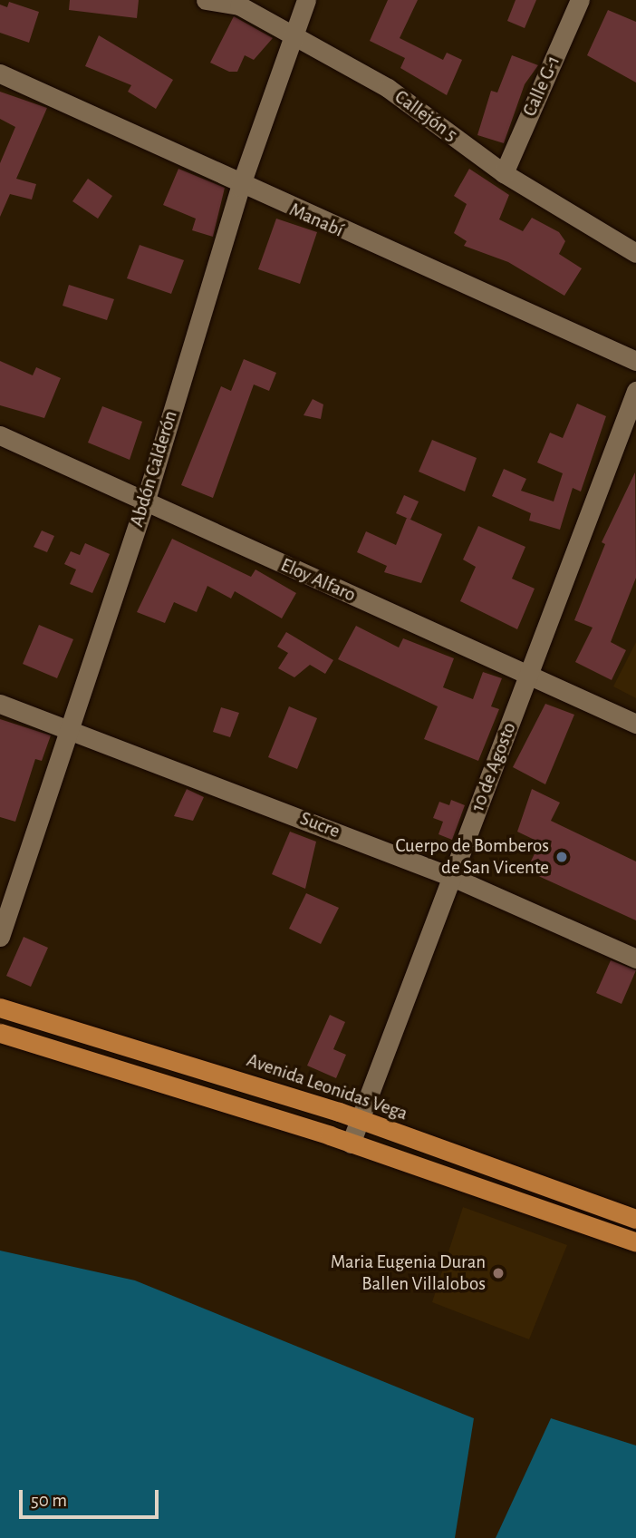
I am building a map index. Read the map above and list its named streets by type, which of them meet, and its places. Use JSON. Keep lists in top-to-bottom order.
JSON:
{
  "streets": {
    "highway": ["Avenida Leonidas Vega"],
    "street": [
      "Calle G-1",
      "Callejón 5",
      "Manabí",
      "Abdón Calderón",
      "Eloy Alfaro",
      "10 de Agosto",
      "Sucre"
    ]
  },
  "crossings": [
    ["Calle G-1", "Callejón 5"],
    ["Callejón 5", "Abdón Calderón"],
    ["Manabí", "Abdón Calderón"],
    ["Abdón Calderón", "Eloy Alfaro"],
    ["Abdón Calderón", "Sucre"],
    ["Eloy Alfaro", "10 de Agosto"],
    ["10 de Agosto", "Sucre"],
    ["10 de Agosto", "Avenida Leonidas Vega"]
  ],
  "places": ["Cuerpo de Bomberos de San Vicente", "Maria Eugenia Duran Ballen Villalobos"],
  "scale_bar": "50 m"
}
